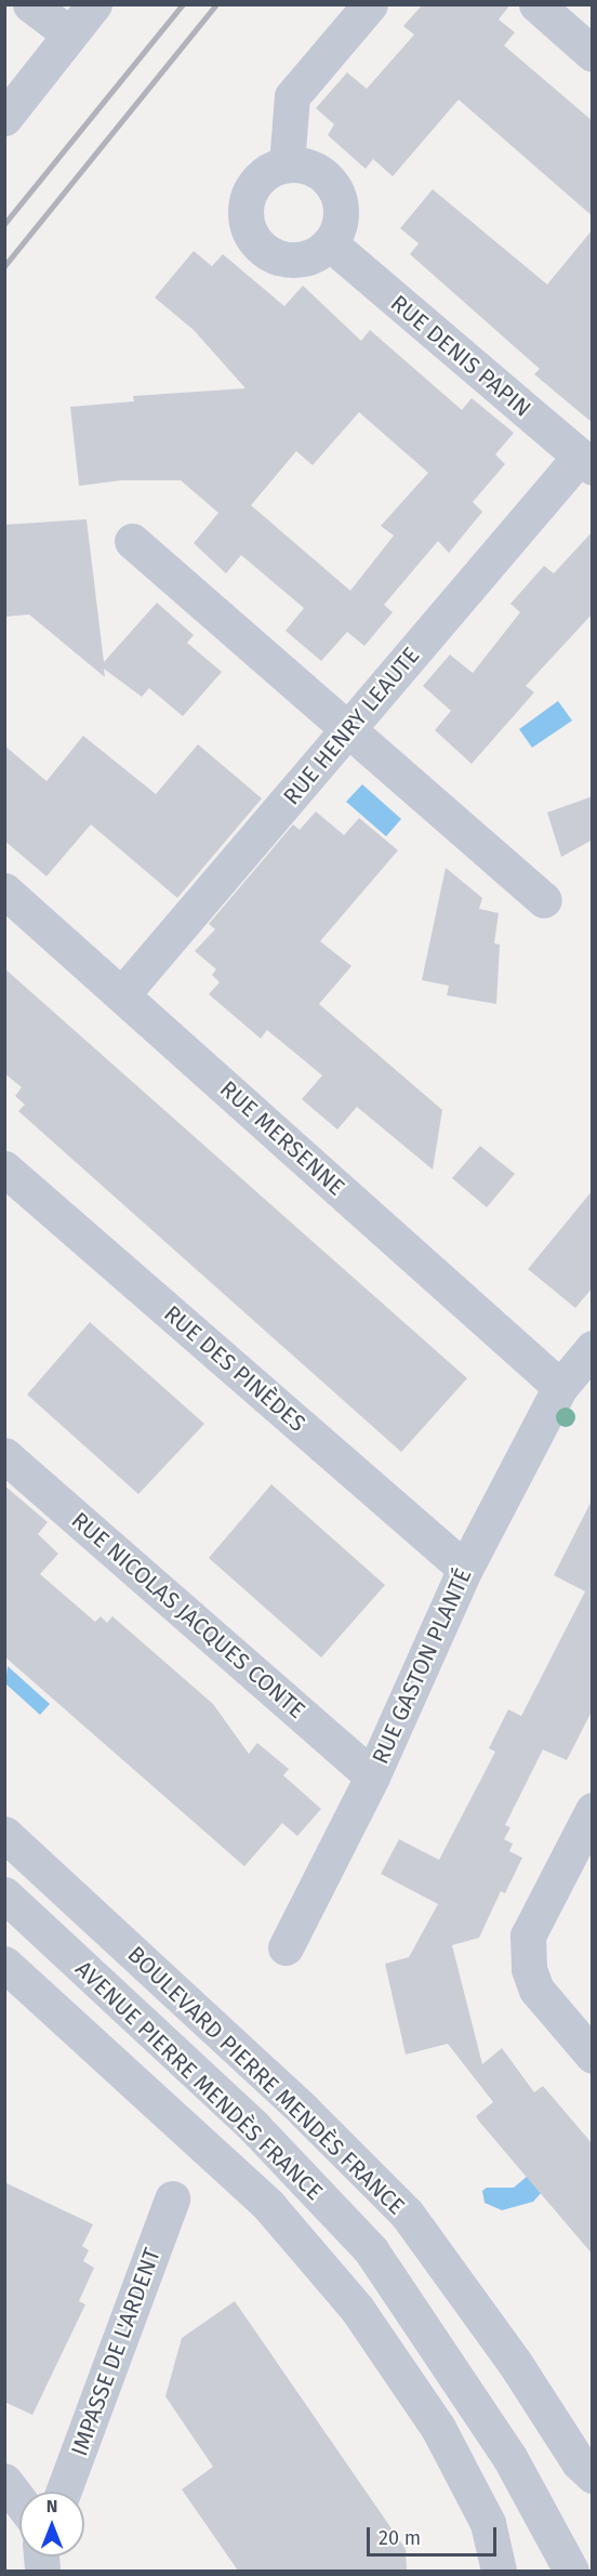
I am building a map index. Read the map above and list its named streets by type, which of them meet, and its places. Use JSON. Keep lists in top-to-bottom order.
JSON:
{
  "streets": {
    "street": [
      "RUE DENIS PAPIN",
      "RUE HENRY LEAUTE",
      "RUE MERSENNE",
      "RUE DES PINÈDES",
      "RUE NICOLAS JACQUES CONTE",
      "RUE GASTON PLANTÉ",
      "AVENUE PIERRE MENDÈS FRANCE",
      "BOULEVARD PIERRE MENDÈS FRANCE",
      "IMPASSE DE L'ARDENT"
    ]
  },
  "crossings": [
    ["RUE DENIS PAPIN", "RUE HENRY LEAUTE"],
    ["RUE HENRY LEAUTE", "RUE MERSENNE"],
    ["RUE MERSENNE", "RUE GASTON PLANTÉ"],
    ["RUE DES PINÈDES", "RUE GASTON PLANTÉ"],
    ["RUE NICOLAS JACQUES CONTE", "RUE GASTON PLANTÉ"]
  ],
  "scale_bar": "20 m",
  "north": "top"
}
